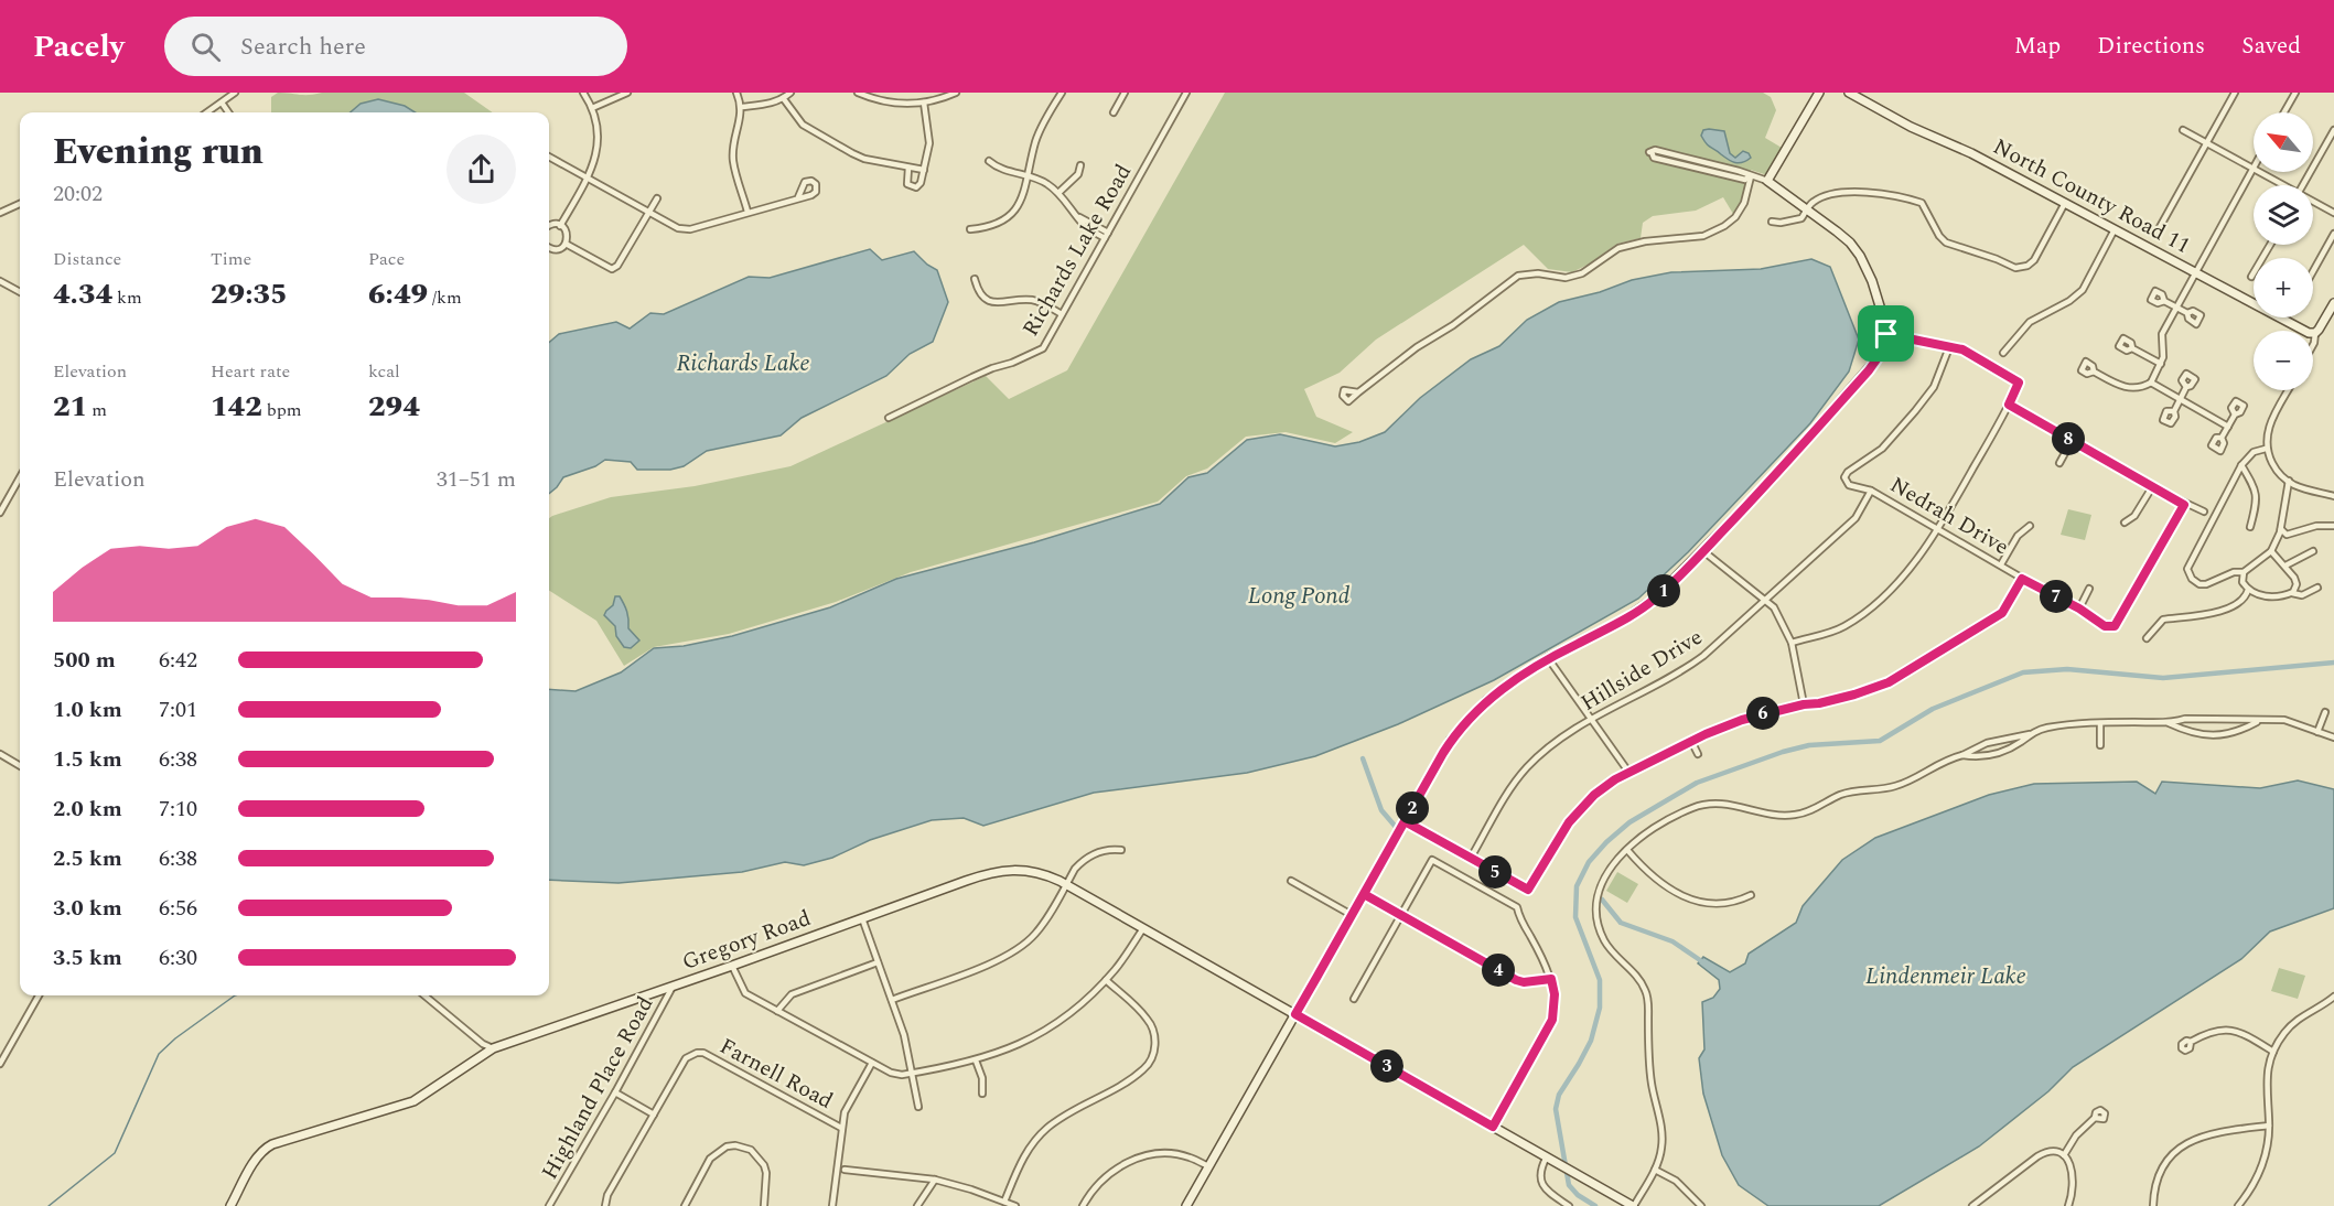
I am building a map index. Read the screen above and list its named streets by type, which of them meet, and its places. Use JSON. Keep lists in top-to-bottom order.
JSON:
{
  "streets": {
    "street": [
      "North County Road 11",
      "Richards Lake Road",
      "Nedrah Drive",
      "Hillside Drive",
      "Gregory Road",
      "Farnell Road",
      "Highland Place Road"
    ]
  },
  "crossings": [
    ["Nedrah Drive", "Hillside Drive"],
    ["Gregory Road", "Highland Place Road"]
  ],
  "water": ["Richards Lake", "Long Pond", "Lindenmeir Lake"],
  "north": "top left",
  "page": {
    "header": "Pacely",
    "search": "Search here",
    "nav": ["Map", "Directions", "Saved"],
    "map_buttons": ["+", "−"],
    "heading": ["Evening run", "20:02"],
    "stats": [
      ["Distance", "4.34 km"],
      ["Time", "29:35"],
      ["Pace", "6:49 /km"],
      ["Elevation", "21 m"],
      ["Heart rate", "142 bpm"],
      ["kcal", "294"]
    ],
    "pins": [
      "8",
      "1",
      "7",
      "6",
      "2",
      "5",
      "4",
      "3"
    ],
    "chart": ["Elevation", "31–51 m"],
    "list": [
      {
        "name": "500 m",
        "note": "6:42"
      },
      {
        "name": "1.0 km",
        "note": "7:01"
      },
      {
        "name": "1.5 km",
        "note": "6:38"
      },
      {
        "name": "2.0 km",
        "note": "7:10"
      },
      {
        "name": "2.5 km",
        "note": "6:38"
      },
      {
        "name": "3.0 km",
        "note": "6:56"
      },
      {
        "name": "3.5 km",
        "note": "6:30"
      }
    ]
  }
}
